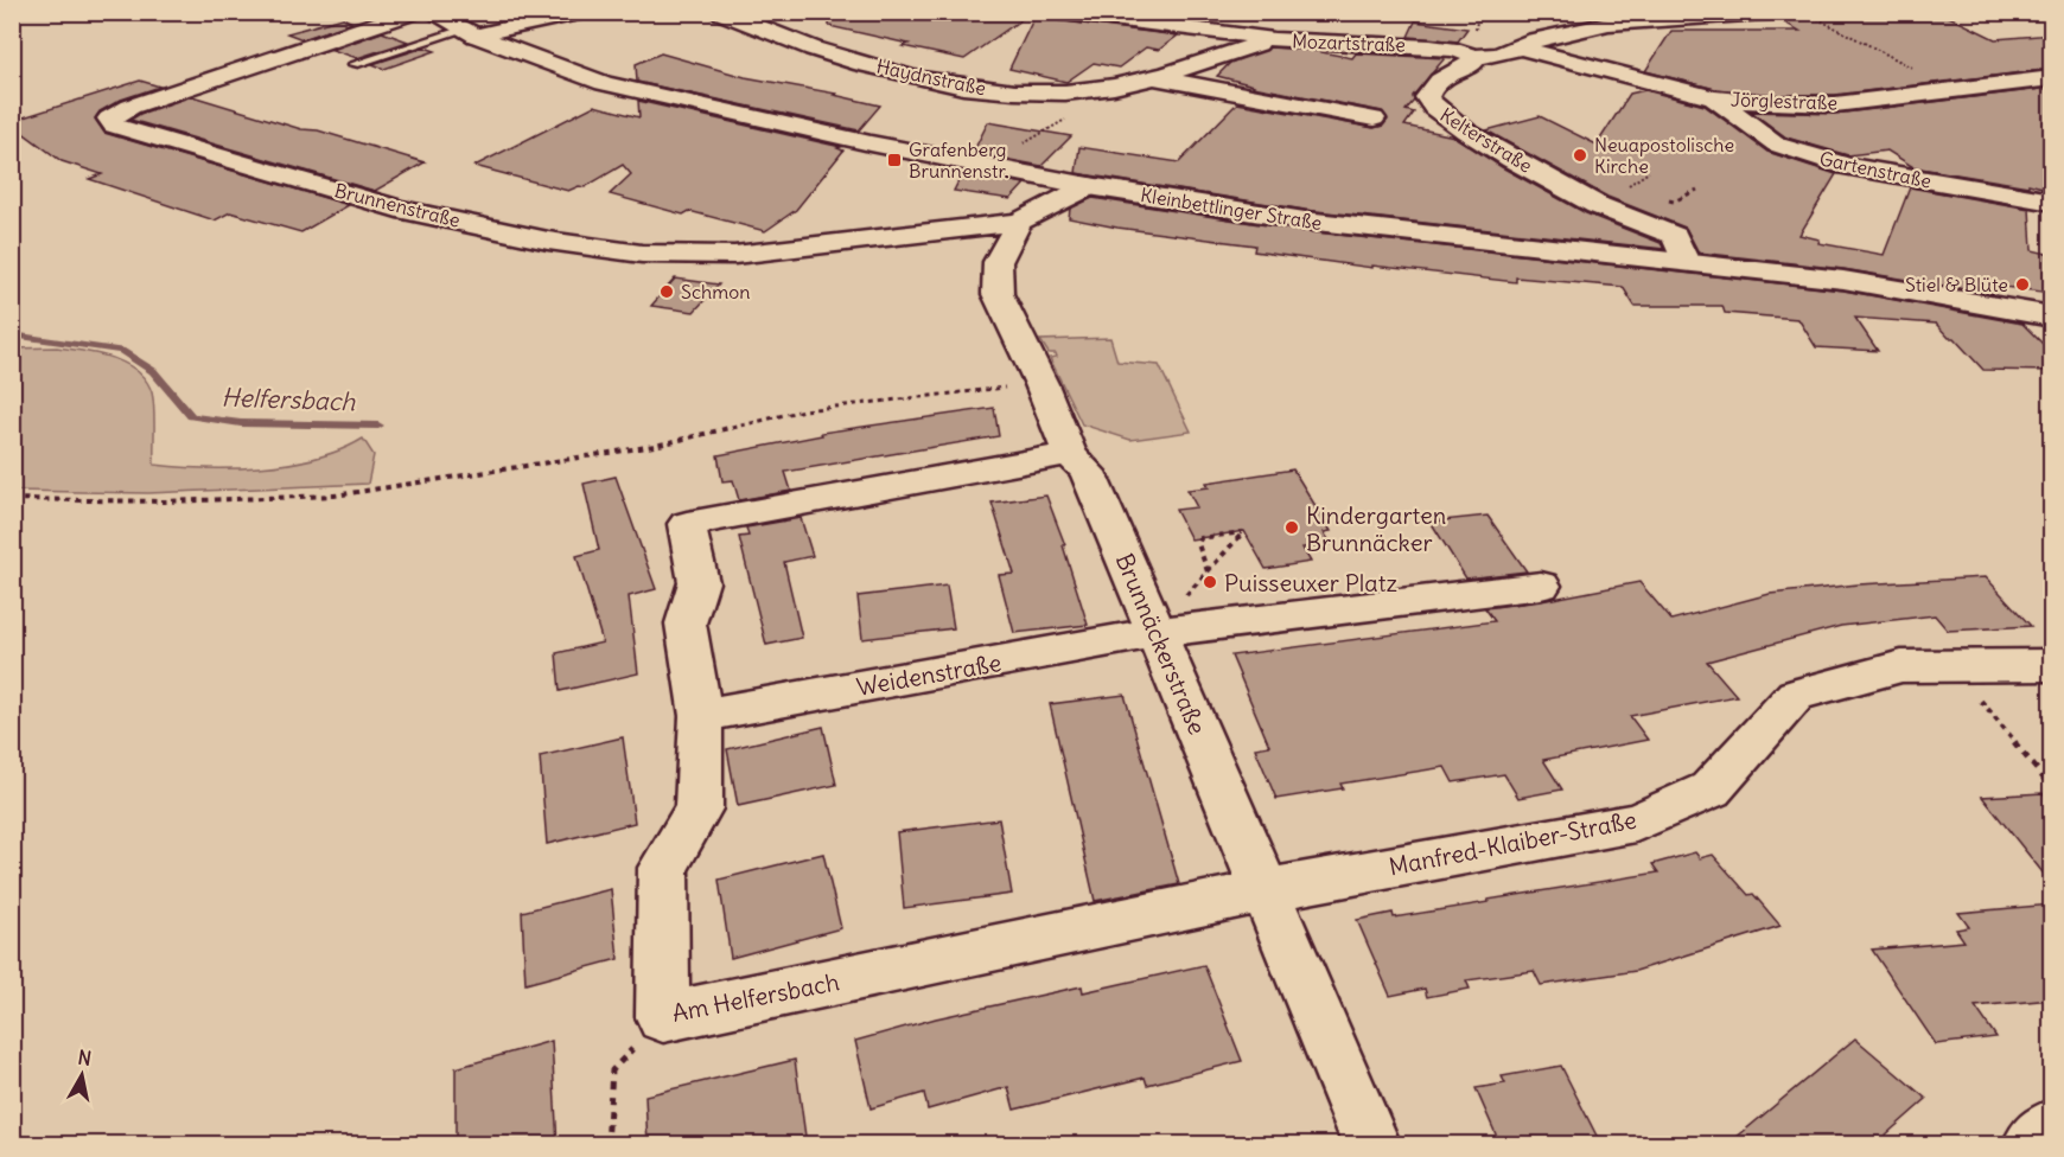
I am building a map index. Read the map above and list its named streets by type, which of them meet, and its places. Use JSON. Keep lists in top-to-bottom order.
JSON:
{
  "streets": {
    "street": [
      "Mozartstraße",
      "Haydnstraße",
      "Jörglestraße",
      "Kelterstraße",
      "Gartenstraße",
      "Brunnenstraße",
      "Kleinbettlinger Straße",
      "Brunnäckerstraße",
      "Weidenstraße",
      "Manfred-Klaiber-Straße",
      "Am Helfersbach"
    ]
  },
  "crossings": [
    ["Mozartstraße", "Haydnstraße"],
    ["Mozartstraße", "Kelterstraße"],
    ["Jörglestraße", "Kelterstraße"],
    ["Jörglestraße", "Gartenstraße"],
    ["Kelterstraße", "Kleinbettlinger Straße"],
    ["Brunnenstraße", "Brunnäckerstraße"],
    ["Brunnäckerstraße", "Weidenstraße"],
    ["Brunnäckerstraße", "Manfred-Klaiber-Straße"],
    ["Brunnäckerstraße", "Am Helfersbach"],
    ["Weidenstraße", "Am Helfersbach"],
    ["Manfred-Klaiber-Straße", "Am Helfersbach"]
  ],
  "water": ["Helfersbach"],
  "places": {
    "other": [
      "Neuapostolische Kirche",
      "Stiel & Blüte",
      "Schmon",
      "Kindergarten Brunnäcker",
      "Puisseuxer Platz"
    ],
    "transit": ["Grafenberg Brunnenstr."]
  },
  "north": "top"
}
